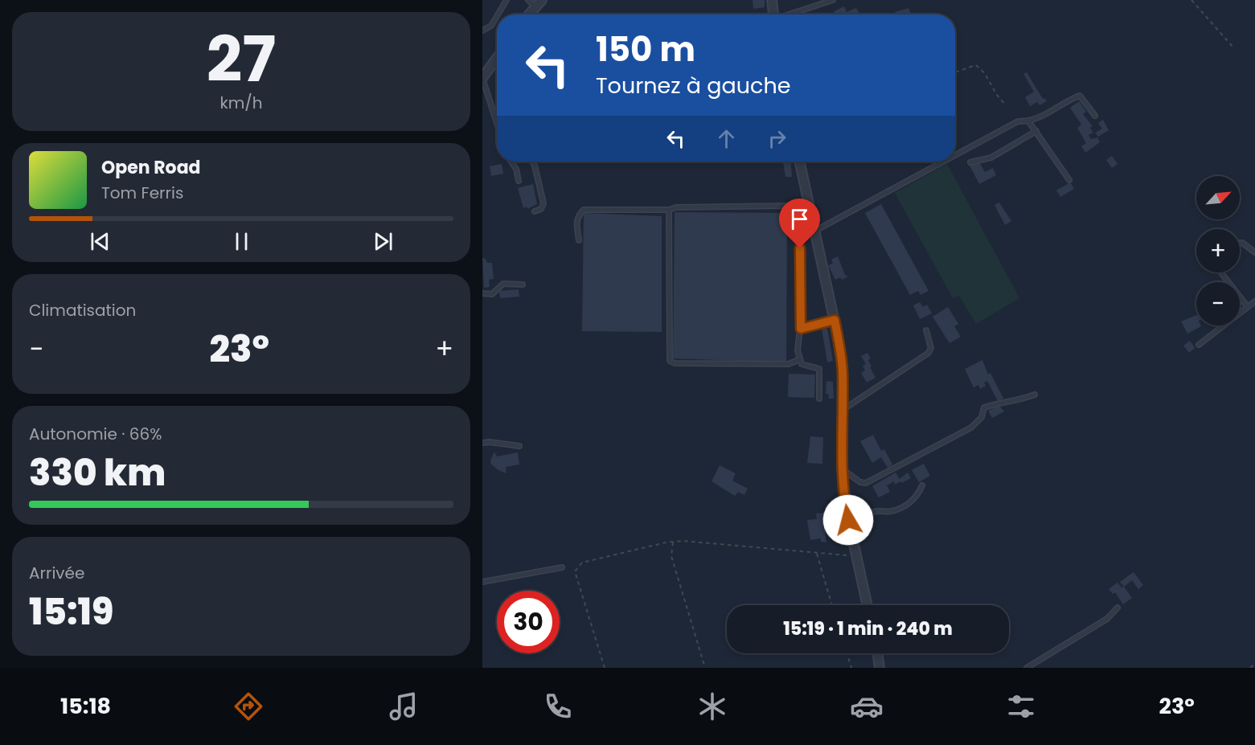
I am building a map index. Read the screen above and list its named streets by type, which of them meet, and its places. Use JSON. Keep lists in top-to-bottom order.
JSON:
{
  "north": "top right",
  "page": {
    "tile": [
      ["27", "km/h"],
      "Climatisation",
      ["Autonomie · 66%", "330 km"],
      ["Arrivée", "15:19"]
    ],
    "turn": ["150 m", "Tournez à gauche"],
    "song": ["Open Road", "Tom Ferris"],
    "map_buttons": ["+", "−"],
    "heat": ["−", "23°", "+"],
    "limit": "30",
    "trip": "15:19 · 1 min · 240 m",
    "tabs": ["15:18", "23°"]
  }
}
